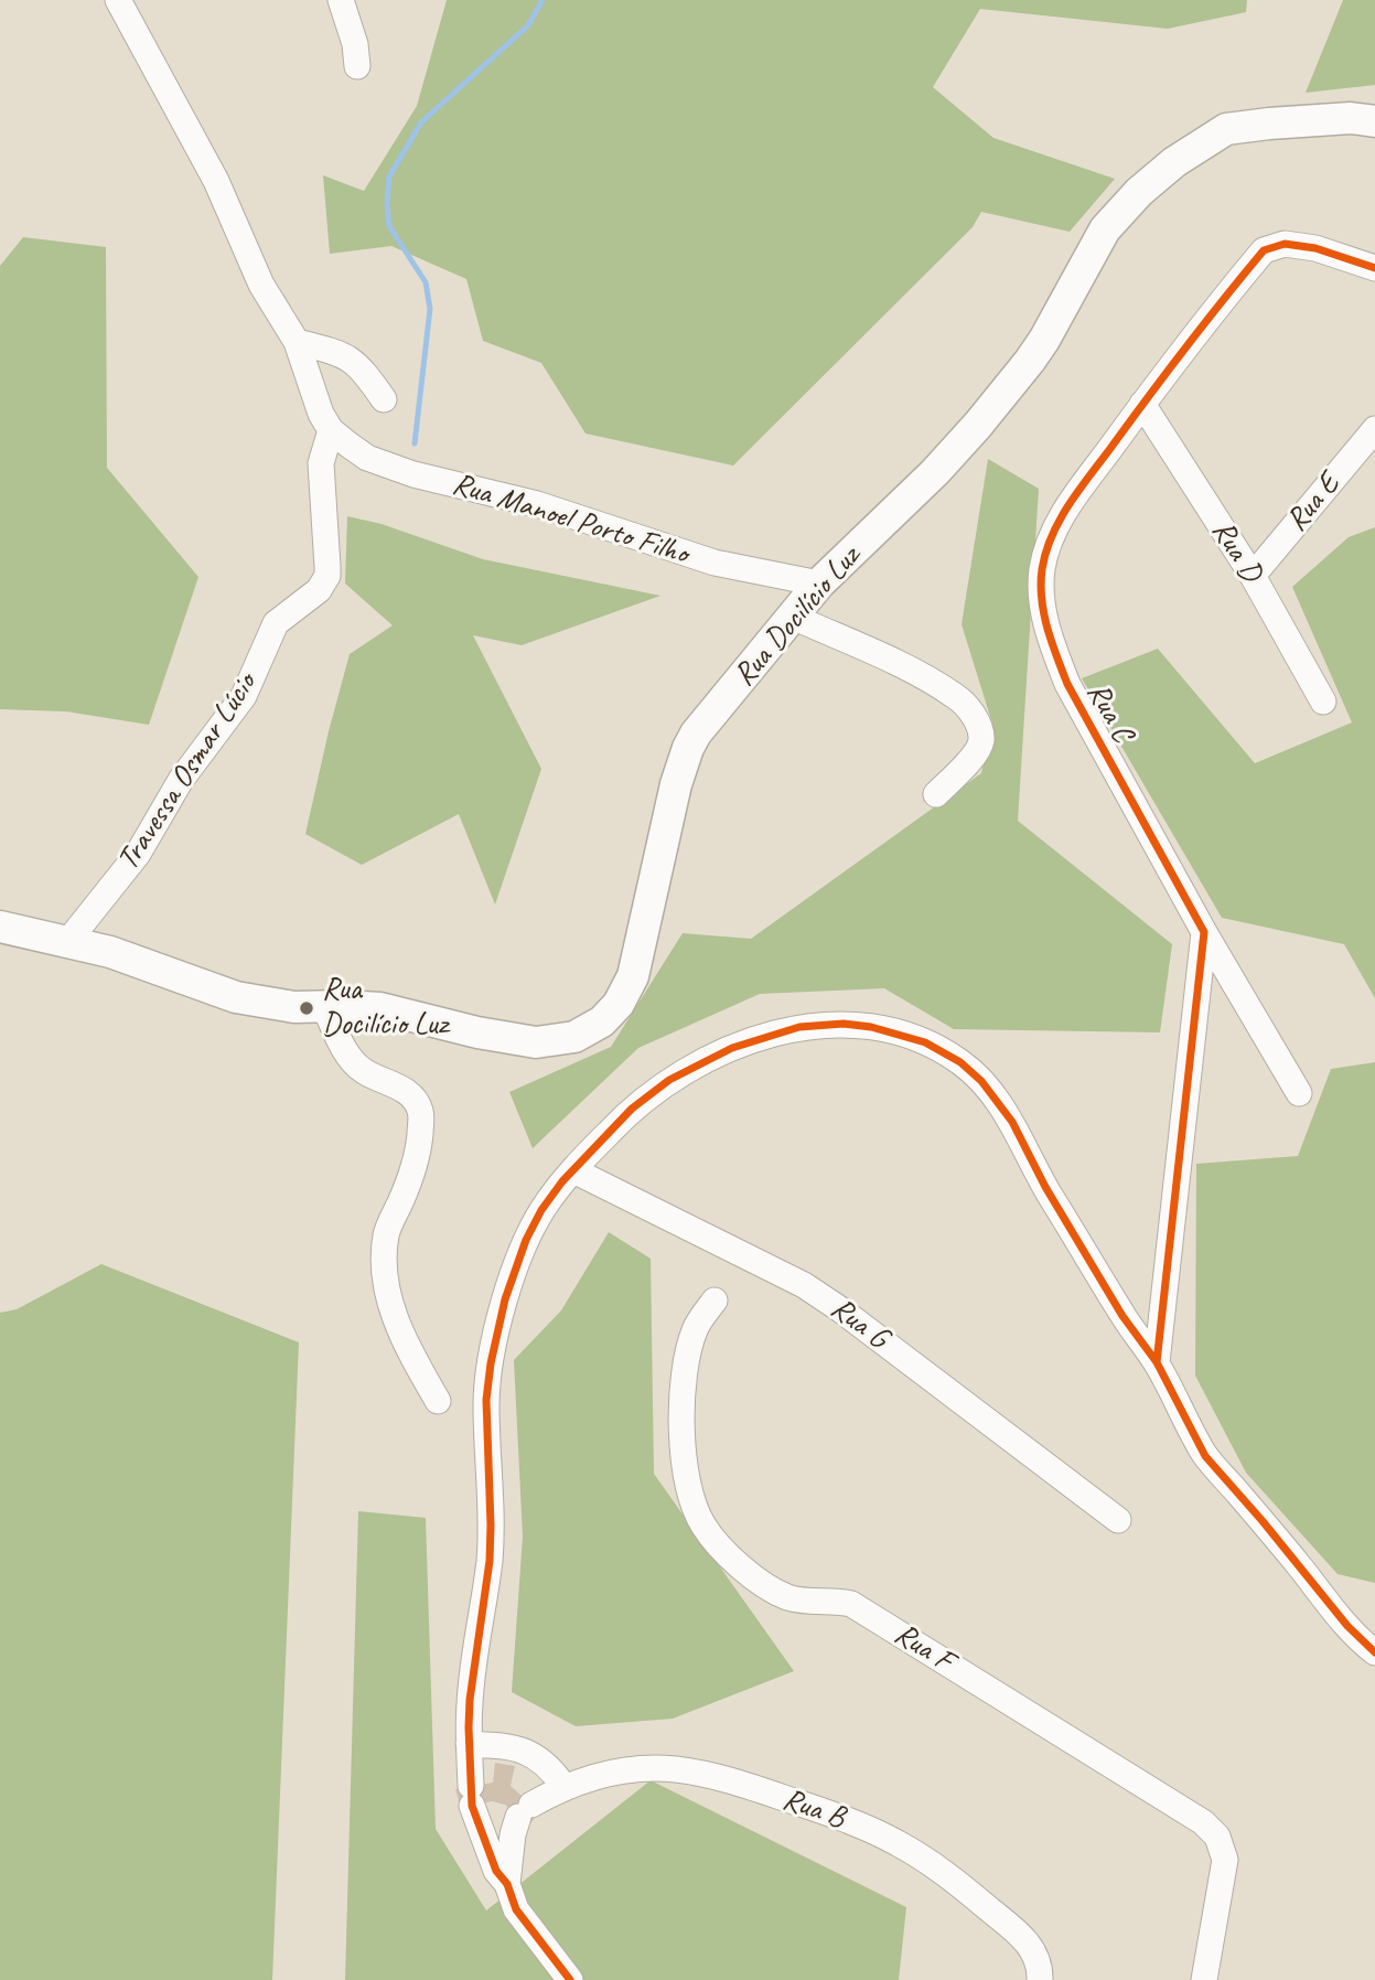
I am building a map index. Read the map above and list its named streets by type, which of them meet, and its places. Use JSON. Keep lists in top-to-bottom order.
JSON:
{
  "streets": {
    "main road": ["Rua Docilício Luz"],
    "street": [
      "Rua E",
      "Rua Manoel Porto Filho",
      "Rua D",
      "Rua C",
      "Travessa Osmar Lúcio",
      "Rua G",
      "Rua F",
      "Rua B"
    ]
  },
  "crossings": [
    ["Rua E", "Rua D"],
    ["Rua Manoel Porto Filho", "Rua Docilício Luz"],
    ["Rua Manoel Porto Filho", "Travessa Osmar Lúcio"],
    ["Rua D", "Rua C"],
    ["Rua Docilício Luz", "Travessa Osmar Lúcio"]
  ],
  "places": ["Rua Docilício Luz"]
}
